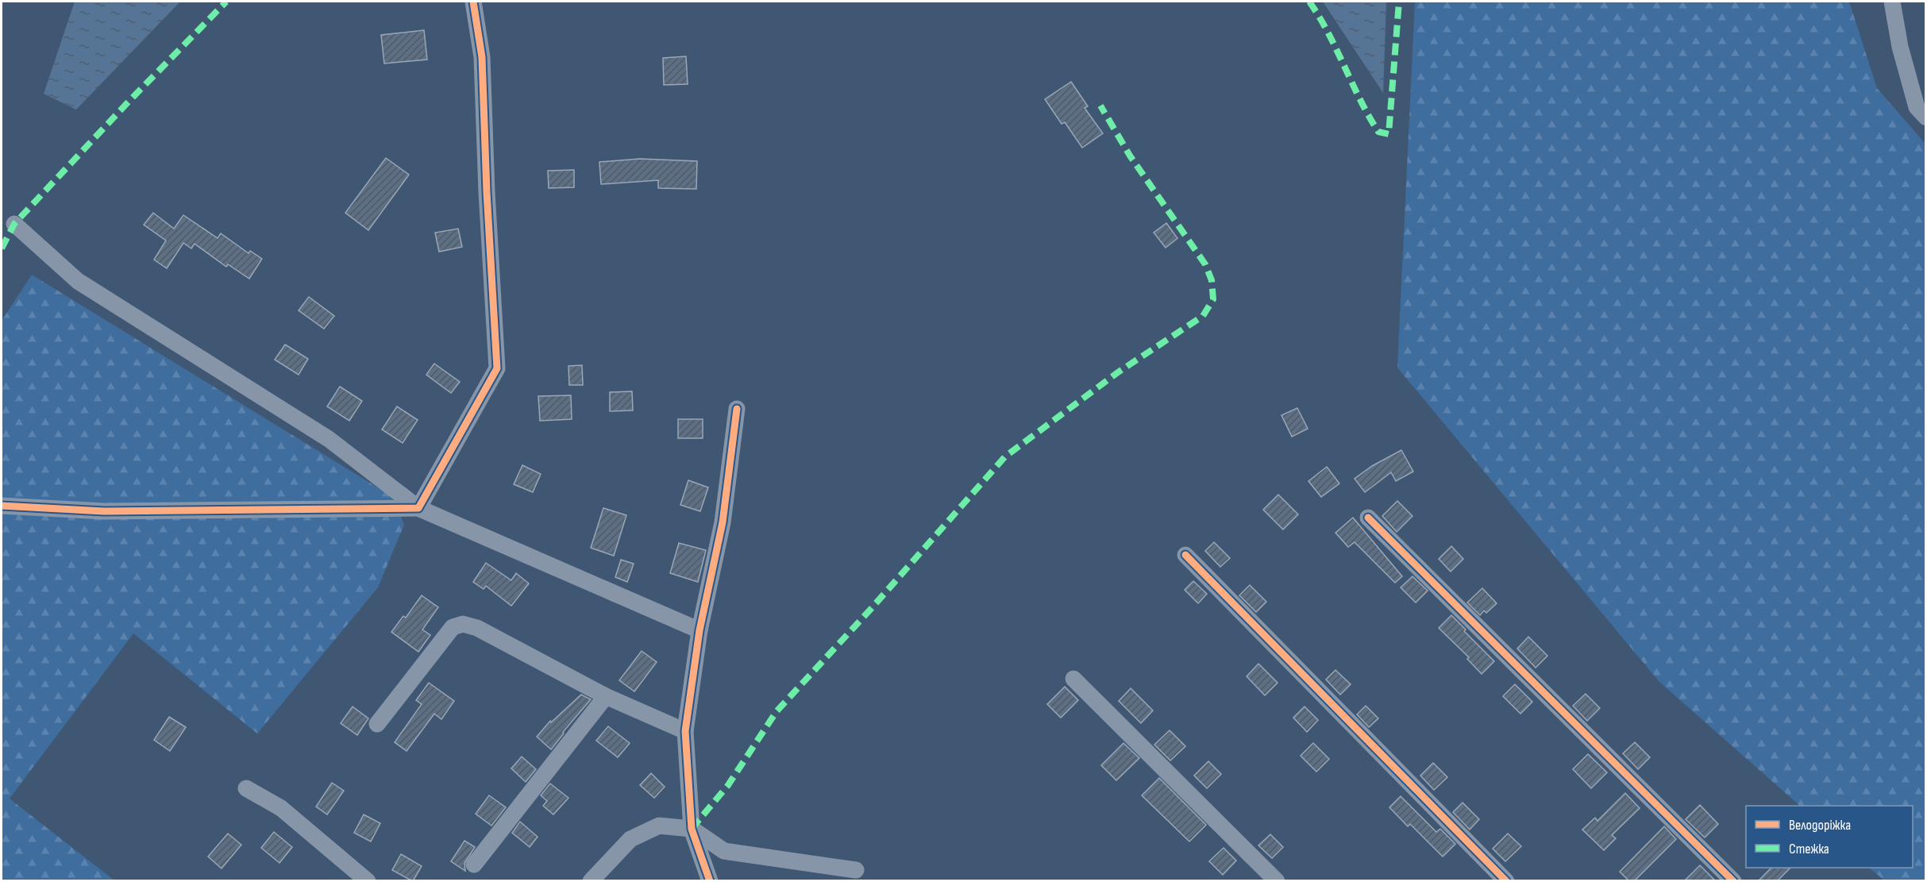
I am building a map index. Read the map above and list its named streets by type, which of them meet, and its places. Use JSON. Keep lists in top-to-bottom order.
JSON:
{
  "legend": ["Велодоріжка", "Стежка"]
}
